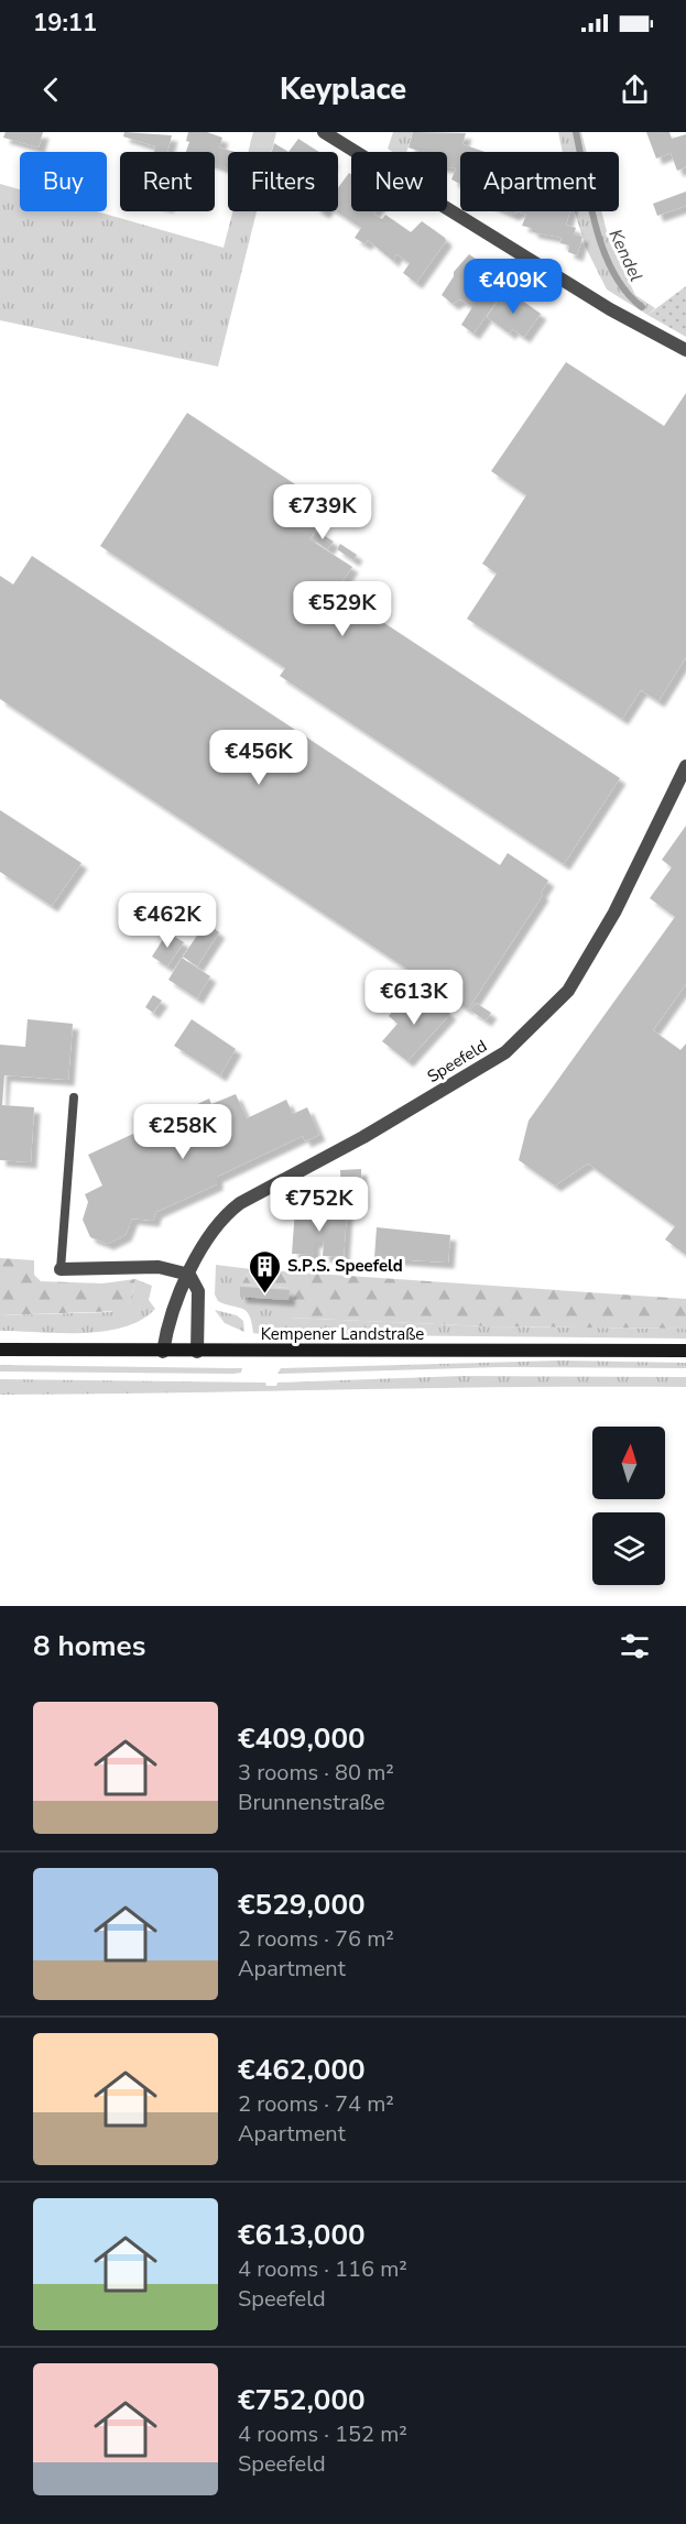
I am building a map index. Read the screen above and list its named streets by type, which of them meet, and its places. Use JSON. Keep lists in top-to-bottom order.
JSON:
{
  "streets": {
    "street": ["Speefeld", "Kempener Landstraße"]
  },
  "crossings": [
    ["Speefeld", "Kempener Landstraße"]
  ],
  "water": ["Kendel"],
  "places": {
    "building": ["S.P.S. Speefeld"]
  },
  "north": "top",
  "page": {
    "status": "19:11",
    "header": "Keyplace",
    "chip": [
      "Buy",
      "Rent",
      "Filters",
      "New",
      "Apartment"
    ],
    "price": [
      "€409K",
      "€739K",
      "€529K",
      "€456K",
      "€462K",
      "€613K",
      "€258K",
      "€752K"
    ],
    "heading": "8 homes",
    "list": [
      {
        "name": "€409,000",
        "note": "3 rooms · 80 m² · Brunnenstraße"
      },
      {
        "name": "€529,000",
        "note": "2 rooms · 76 m² · Apartment"
      },
      {
        "name": "€462,000",
        "note": "2 rooms · 74 m² · Apartment"
      },
      {
        "name": "€613,000",
        "note": "4 rooms · 116 m² · Speefeld"
      },
      {
        "name": "€752,000",
        "note": "4 rooms · 152 m² · Speefeld"
      }
    ]
  }
}
